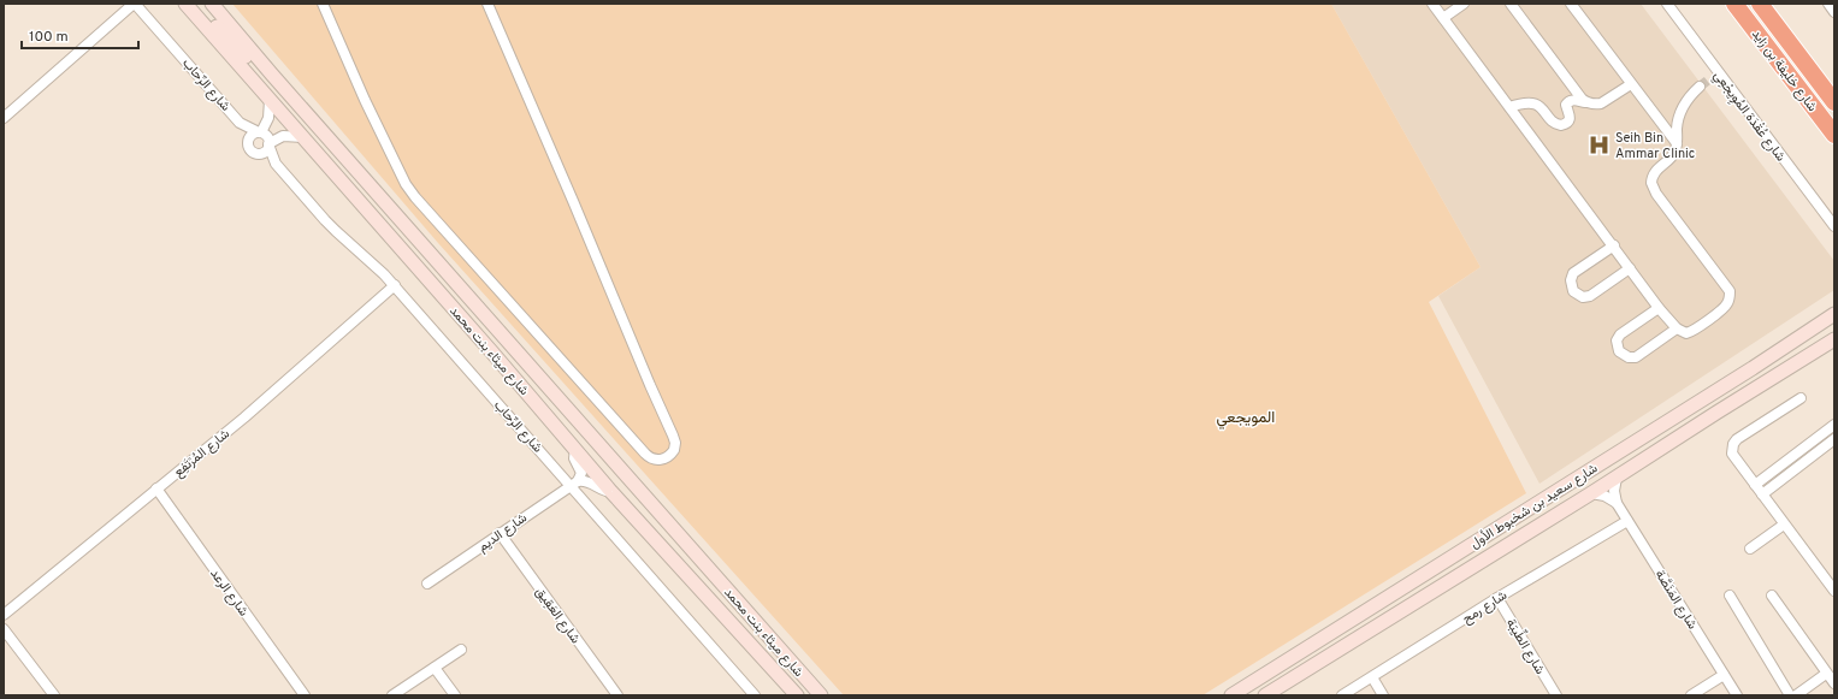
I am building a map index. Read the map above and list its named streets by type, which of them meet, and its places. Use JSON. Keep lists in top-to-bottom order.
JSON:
{
  "streets": {
    "highway": ["شارع خليفة بن زايد"],
    "main road": ["شارع ميثاء بنت محمد", "شارع سعيد بن شخبوط الأول"],
    "street": [
      "شارع الرِّحاب",
      "شارع عُقْدَة المُوِيجْعِي",
      "شارع المُرْتَفِع",
      "شارع الديم",
      "شارع الرعد",
      "شارع المَنَصَّة",
      "شارع رمح",
      "شارع العَقِيق",
      "شارع الطِّيبَة"
    ]
  },
  "crossings": [
    ["شارع الرِّحاب", "شارع المُرْتَفِع"],
    ["شارع الرِّحاب", "شارع الديم"],
    ["شارع المُرْتَفِع", "شارع الرعد"],
    ["شارع الديم", "شارع العَقِيق"],
    ["شارع المَنَصَّة", "شارع رمح"],
    ["شارع رمح", "شارع الطِّيبَة"]
  ],
  "districts": ["المويجعي"],
  "places": {
    "hospital": ["Seih Bin Ammar Clinic"]
  },
  "scale_bar": "100 m"
}
